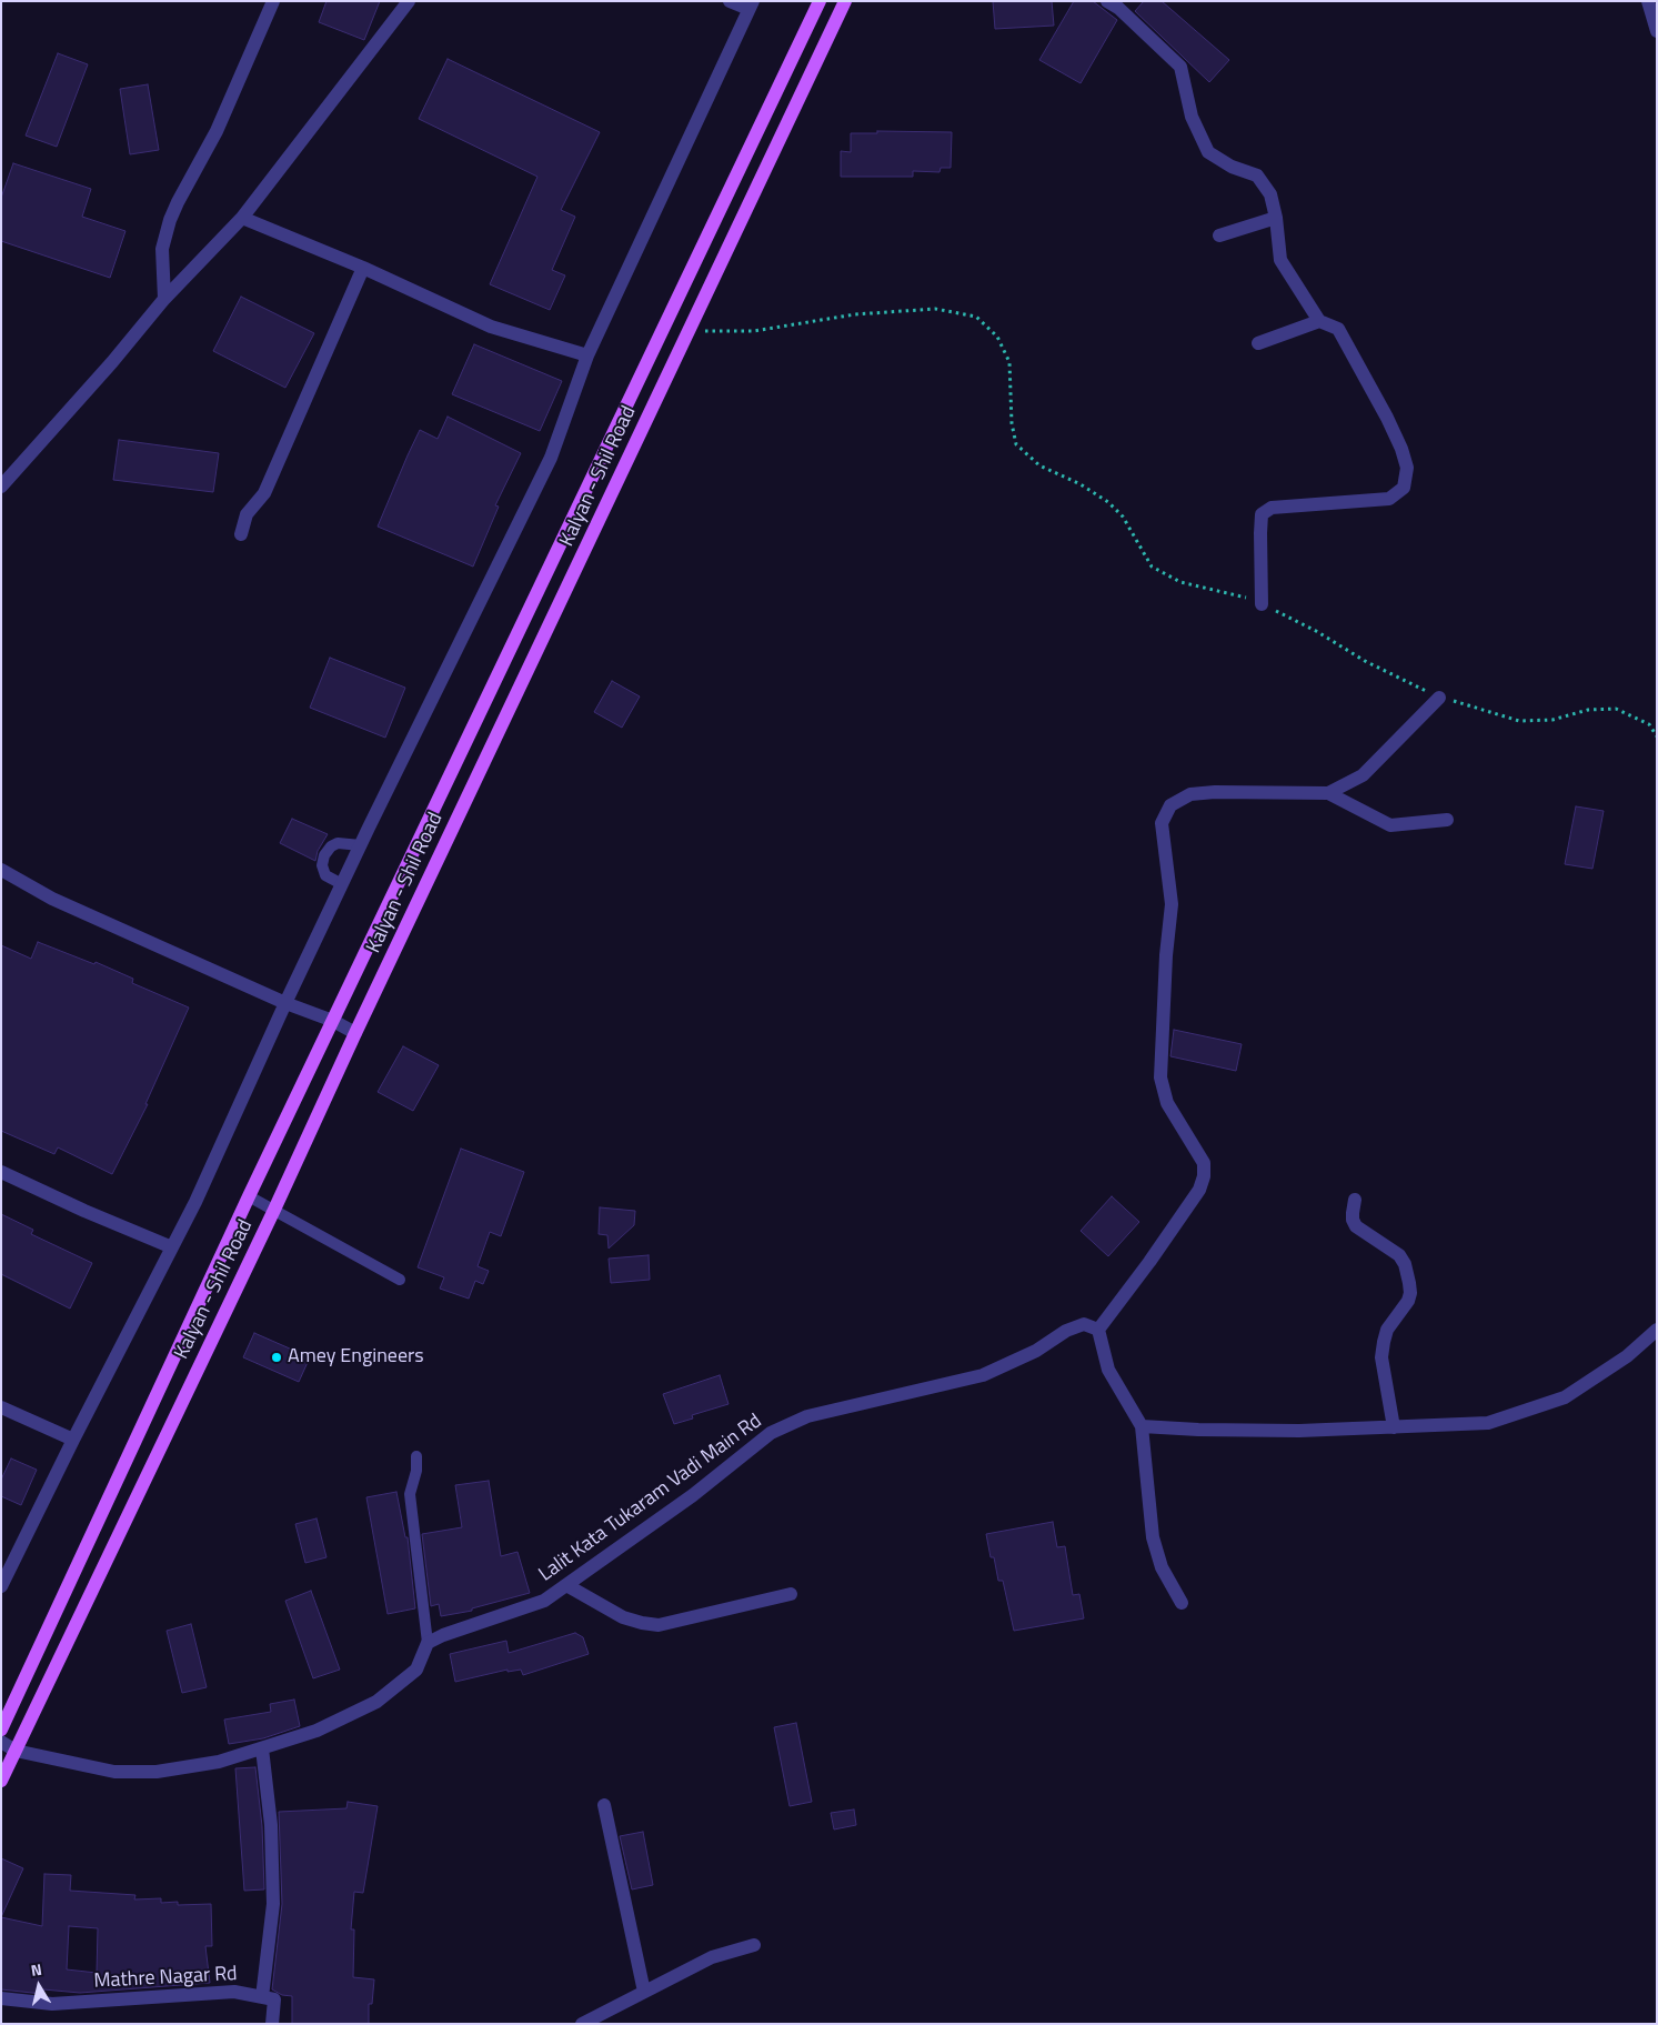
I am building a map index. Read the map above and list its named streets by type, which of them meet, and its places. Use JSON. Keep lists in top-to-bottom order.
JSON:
{
  "streets": {
    "main road": ["Kalyan - Shil Road"],
    "street": ["Lalit Kata Tukaram Vadi Main Rd", "Mathre Nagar Rd"]
  },
  "places": ["Amey Engineers"],
  "north": "top"
}
